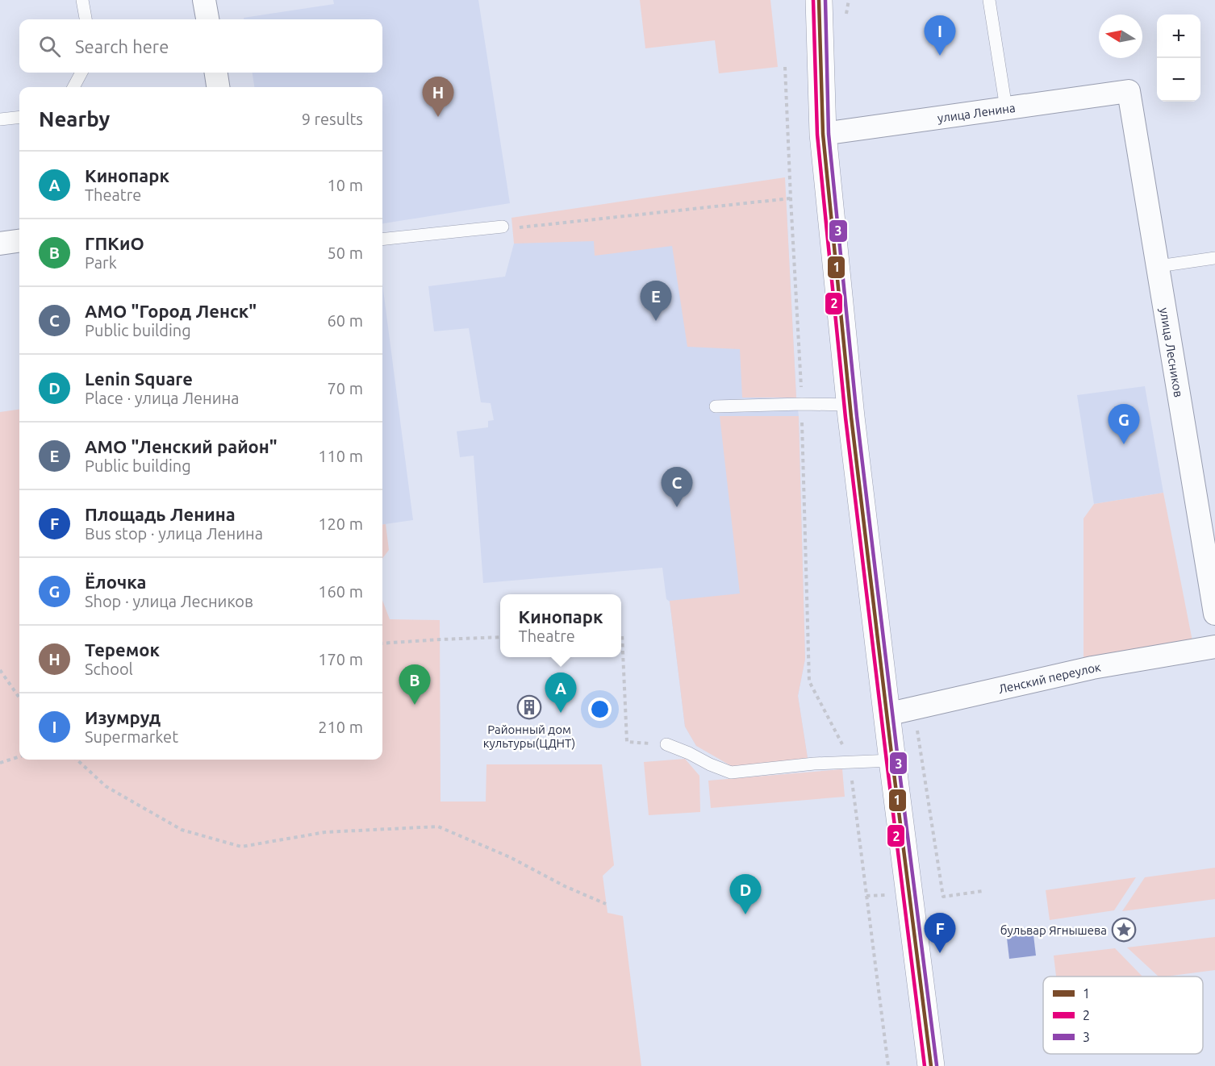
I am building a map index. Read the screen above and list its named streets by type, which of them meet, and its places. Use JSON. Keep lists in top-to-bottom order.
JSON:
{
  "streets": {
    "street": ["улица Ленина", "улица Лесников", "Ленский переулок"]
  },
  "crossings": [
    ["улица Ленина", "улица Лесников"]
  ],
  "places": {
    "building": ["Районный дом культуры(ЦДНТ)"],
    "place": ["бульвар Ягнышева"]
  },
  "lines": ["transit line 1", "transit line 2", "transit line 3"],
  "legend": ["1", "2", "3"],
  "north": "left",
  "page": {
    "map_buttons": ["+", "−"],
    "pins": [
      "I",
      "H",
      "E",
      "G",
      "C",
      "B",
      "A",
      "D",
      "F"
    ],
    "search": "Search here",
    "heading": ["Nearby", "9 results"],
    "list": [
      {
        "mark": "A",
        "name": "Кинопарк",
        "note": "Theatre",
        "value": "10 m"
      },
      {
        "mark": "B",
        "name": "ГПКиО",
        "note": "Park",
        "value": "50 m"
      },
      {
        "mark": "C",
        "name": "АМО \"Город Ленск\"",
        "note": "Public building",
        "value": "60 m"
      },
      {
        "mark": "D",
        "name": "Lenin Square",
        "note": "Place · улица Ленина",
        "value": "70 m"
      },
      {
        "mark": "E",
        "name": "АМО \"Ленский район\"",
        "note": "Public building",
        "value": "110 m"
      },
      {
        "mark": "F",
        "name": "Площадь Ленина",
        "note": "Bus stop · улица Ленина",
        "value": "120 m"
      },
      {
        "mark": "G",
        "name": "Ёлочка",
        "note": "Shop · улица Лесников",
        "value": "160 m"
      },
      {
        "mark": "H",
        "name": "Теремок",
        "note": "School",
        "value": "170 m"
      },
      {
        "mark": "I",
        "name": "Изумруд",
        "note": "Supermarket",
        "value": "210 m"
      }
    ],
    "popup": ["Кинопарк", "Theatre"]
  }
}
